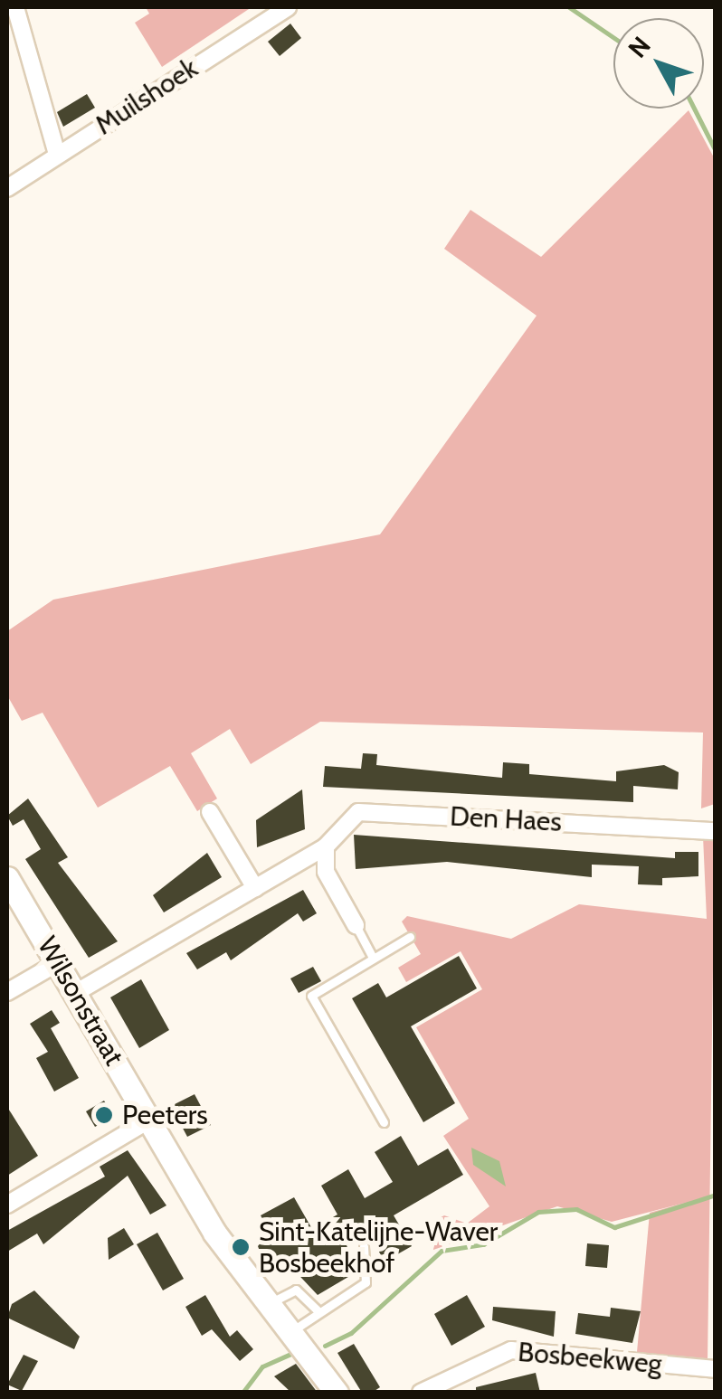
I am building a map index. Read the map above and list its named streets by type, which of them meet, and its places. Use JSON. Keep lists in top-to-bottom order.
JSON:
{
  "streets": {
    "street": [
      "Muilshoek",
      "Den Haes",
      "Wilsonstraat",
      "Bosbeekweg"
    ]
  },
  "crossings": [
    ["Den Haes", "Wilsonstraat"]
  ],
  "places": ["Peeters", "Sint-Katelijne-Waver Bosbeekhof"],
  "north": "top left"
}
